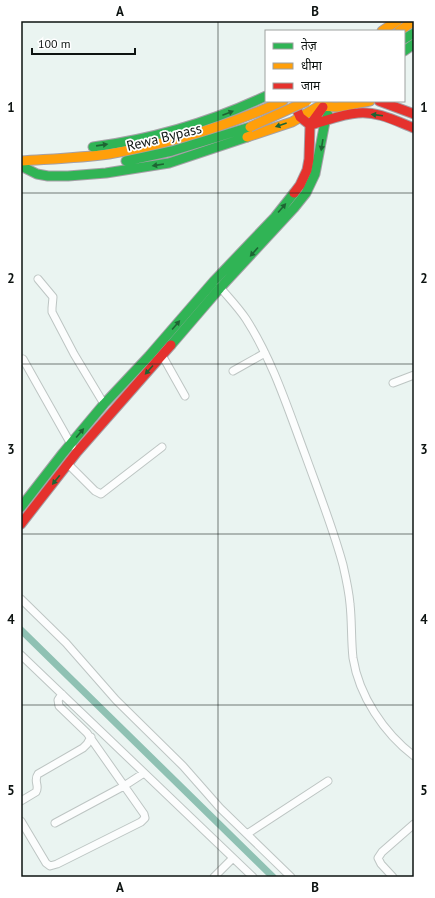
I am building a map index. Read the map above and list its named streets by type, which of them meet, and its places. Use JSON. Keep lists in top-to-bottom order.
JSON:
{
  "streets": {
    "main road": ["Rewa Bypass"]
  },
  "legend": ["तेज़", "धीमा", "जाम"],
  "scale_bar": "100 m",
  "grid": {
    "columns": ["A", "B"],
    "rows": [
      "1",
      "2",
      "3",
      "4",
      "5"
    ]
  }
}
